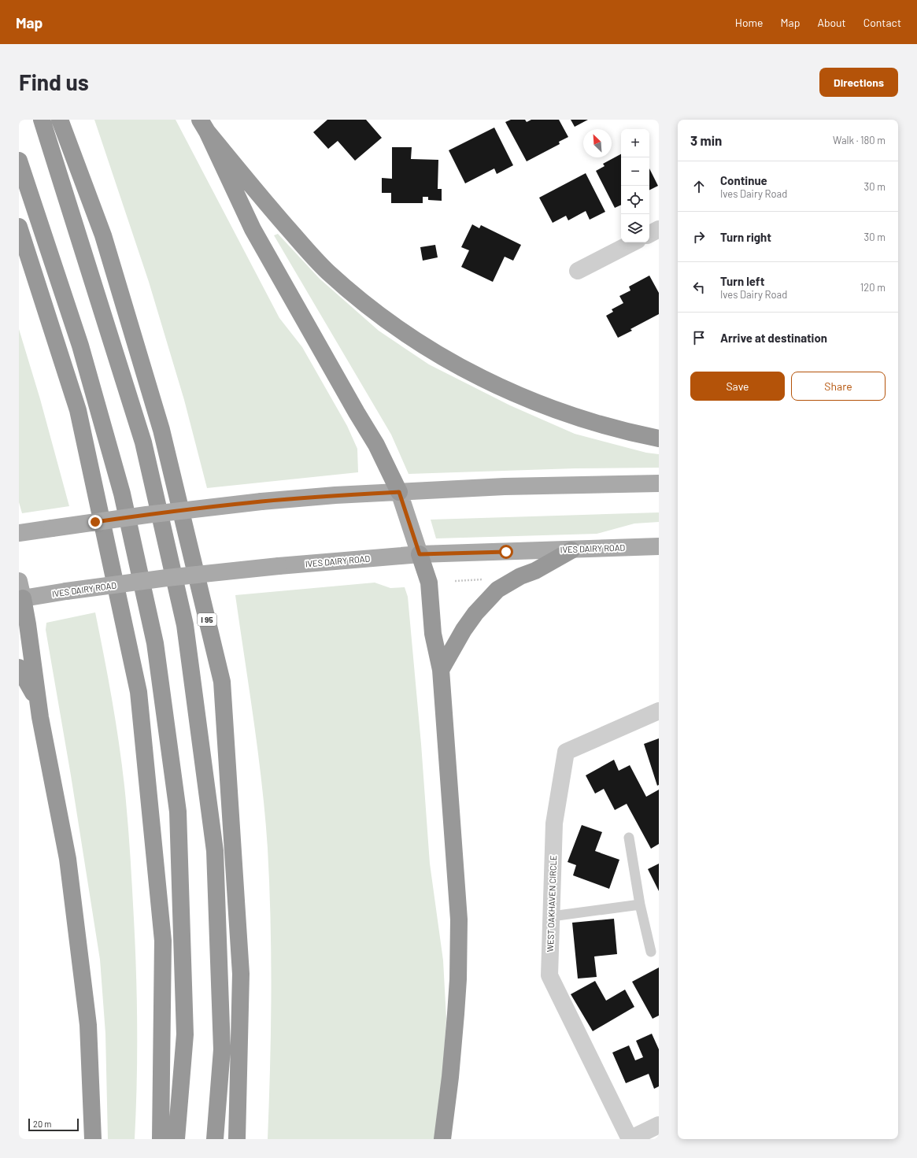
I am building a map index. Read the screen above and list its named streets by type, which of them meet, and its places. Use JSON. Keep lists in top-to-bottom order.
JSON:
{
  "streets": {
    "highway": ["I 95"],
    "main road": ["IVES DAIRY ROAD"],
    "street": ["WEST OAKHAVEN CIRCLE"]
  },
  "scale_bar": "20 m",
  "north": "top left",
  "page": {
    "header": "Map",
    "nav": [
      "Home",
      "Map",
      "About",
      "Contact"
    ],
    "buttons": [
      "Directions",
      ["Save", "Share"]
    ],
    "title": "Find us",
    "heading": ["3 min", "Walk · 180 m"],
    "map_buttons": ["+", "−"],
    "list": [
      ["Continue", "Ives Dairy Road", "30 m"],
      ["Turn right", "30 m"],
      ["Turn left", "Ives Dairy Road", "120 m"],
      "Arrive at destination"
    ],
    "scale": "20 m"
  }
}
